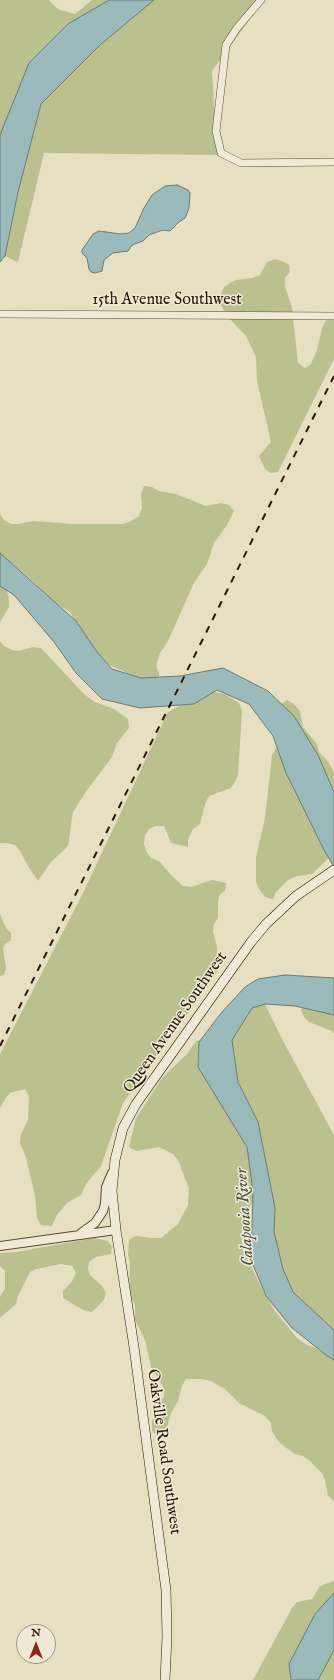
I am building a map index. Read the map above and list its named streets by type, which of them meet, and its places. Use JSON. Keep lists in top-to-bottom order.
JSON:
{
  "streets": {
    "main road": ["Queen Avenue Southwest", "Oakville Road Southwest"],
    "street": ["15th Avenue Southwest"]
  },
  "crossings": [
    ["Queen Avenue Southwest", "Oakville Road Southwest"]
  ],
  "water": ["Calapooia River"],
  "north": "top"
}
